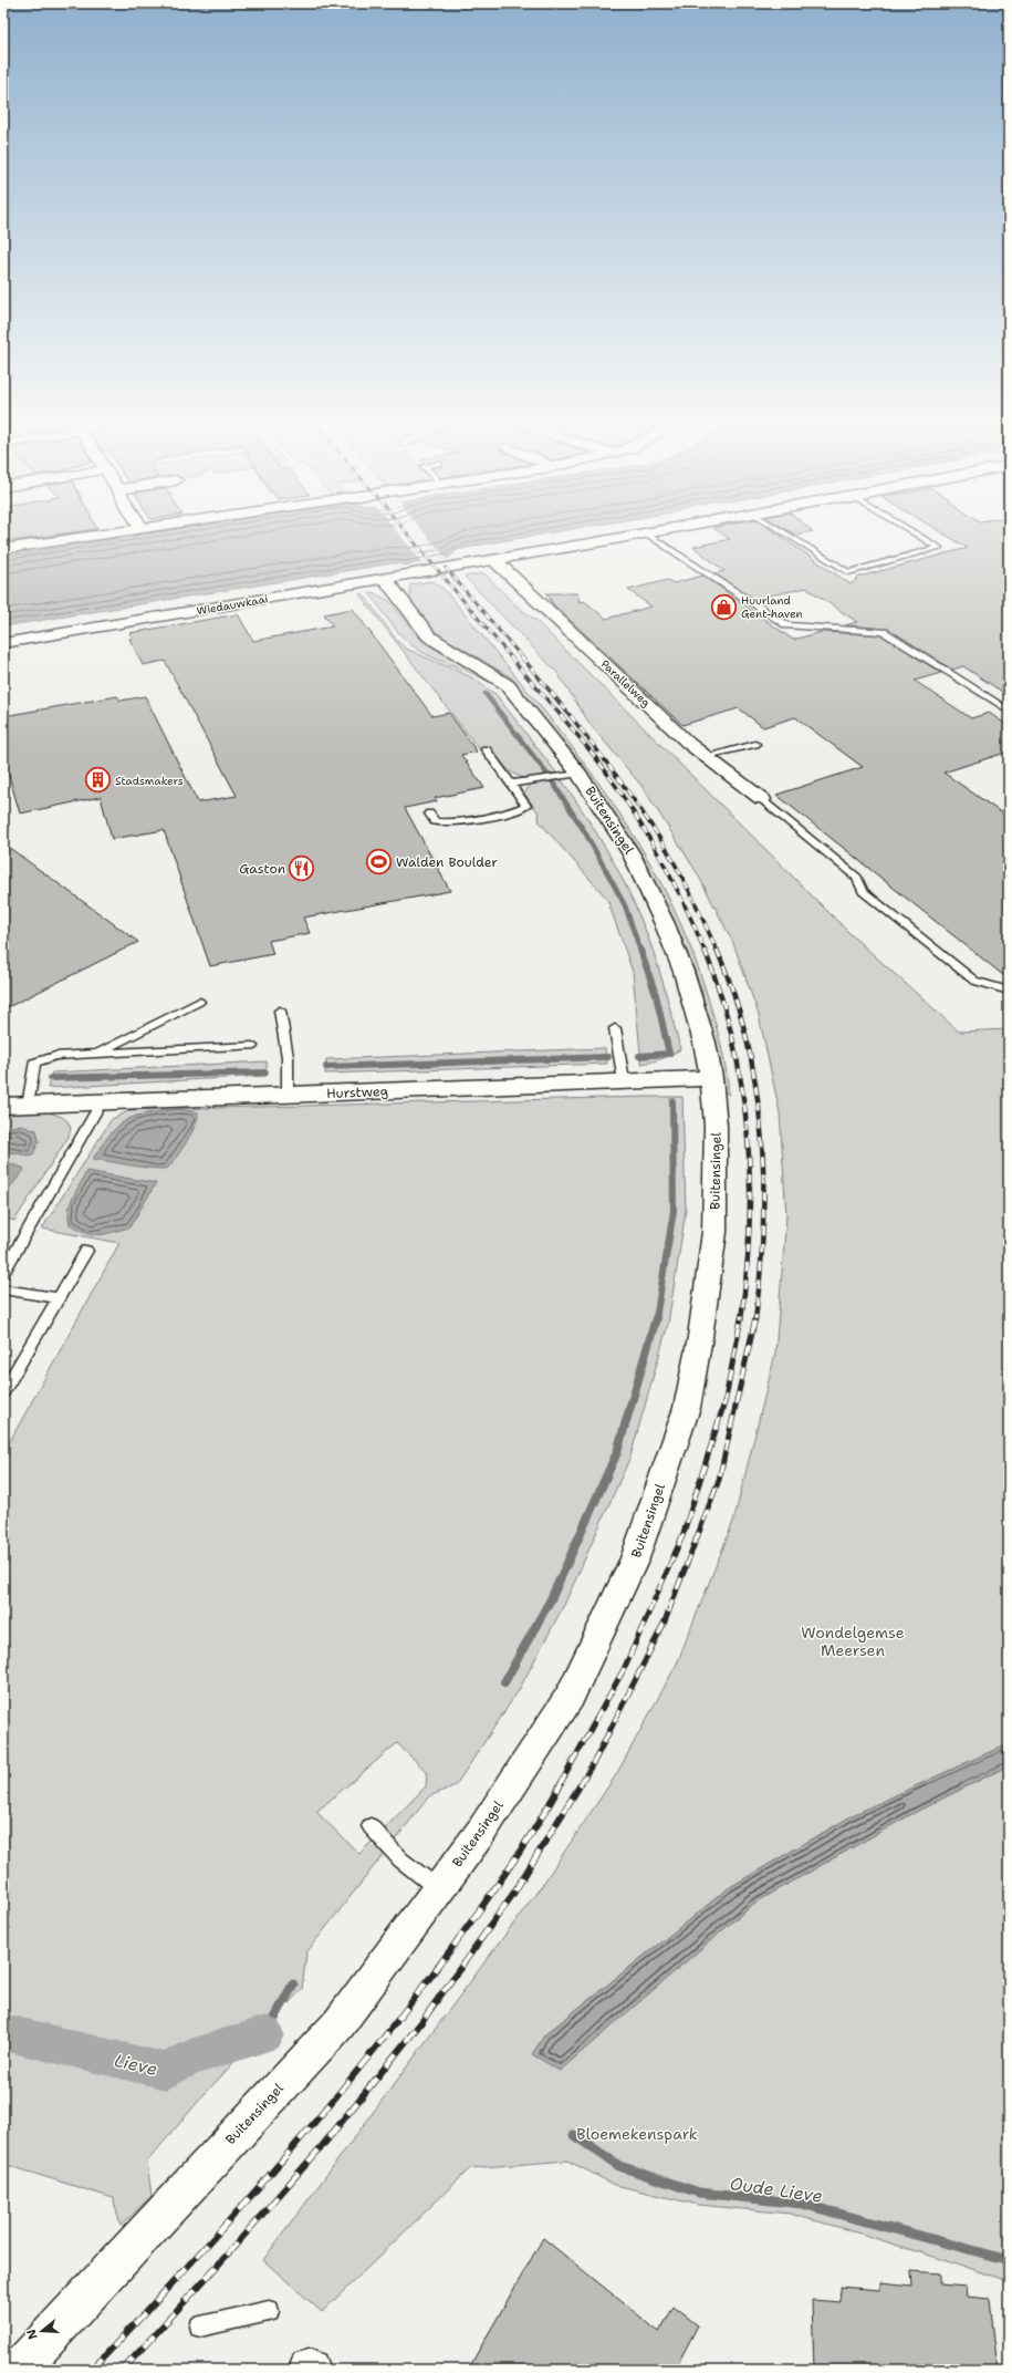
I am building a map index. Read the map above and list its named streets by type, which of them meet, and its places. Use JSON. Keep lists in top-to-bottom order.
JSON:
{
  "streets": {
    "main road": ["Wiedauwkaai"],
    "street": ["Parallelweg", "Buitensingel", "Hurstweg"]
  },
  "crossings": [
    ["Wiedauwkaai", "Parallelweg"],
    ["Wiedauwkaai", "Buitensingel"],
    ["Buitensingel", "Hurstweg"]
  ],
  "water": ["Lieve", "Oude Lieve"],
  "parks": ["Wondelgemse Meersen", "Bloemekenspark"],
  "places": {
    "shop": ["Huurland Gent-haven"],
    "building": ["Stadsmakers"],
    "sports": ["Walden Boulder"],
    "restaurant": ["Gaston"]
  },
  "north": "left"
}
